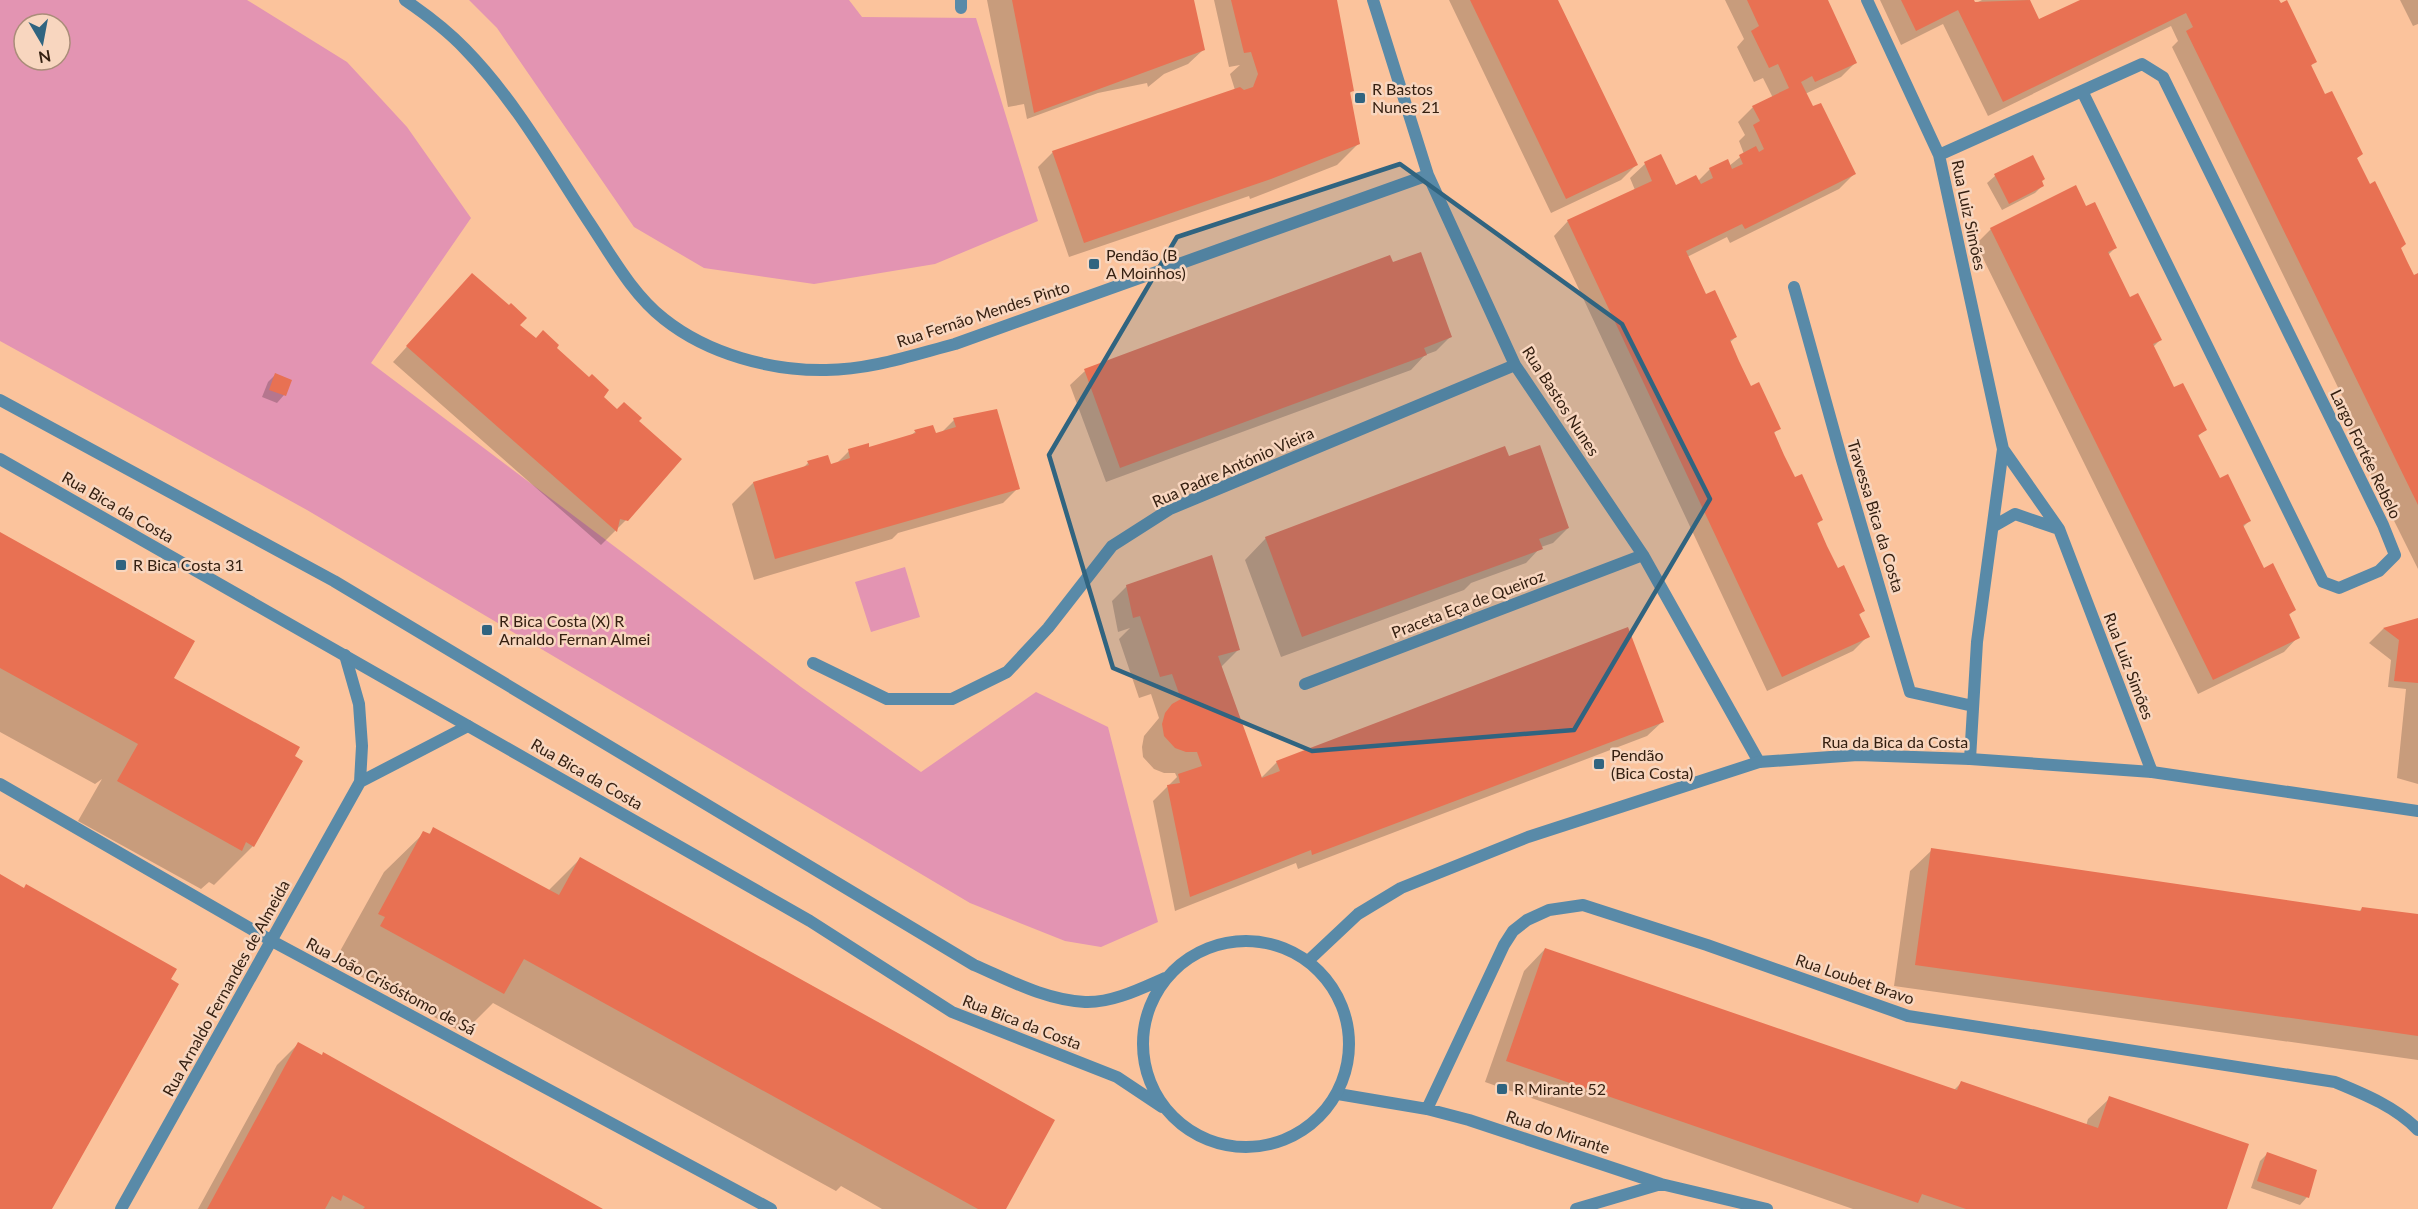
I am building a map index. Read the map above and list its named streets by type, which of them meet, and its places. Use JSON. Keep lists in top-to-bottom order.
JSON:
{
  "streets": {
    "street": [
      "Rua Luiz Simões",
      "Rua Fernão Mendes Pinto",
      "Rua Bastos Nunes",
      "Largo Fortée Rebelo",
      "Rua Padre António Vieira",
      "Rua Bica da Costa",
      "Travessa Bica da Costa",
      "Praceta Eça de Queiroz",
      "Rua da Bica da Costa",
      "Rua Loubet Bravo",
      "Rua João Crisóstomo de Sá",
      "Rua Arnaldo Fernandes de Almeida",
      "Rua do Mirante"
    ]
  },
  "crossings": [
    ["Rua Luiz Simões", "Largo Fortée Rebelo"],
    ["Rua Luiz Simões", "Travessa Bica da Costa"],
    ["Rua Luiz Simões", "Rua da Bica da Costa"],
    ["Rua Fernão Mendes Pinto", "Rua Bastos Nunes"],
    ["Rua Bastos Nunes", "Rua Padre António Vieira"],
    ["Rua Bastos Nunes", "Praceta Eça de Queiroz"],
    ["Rua Bastos Nunes", "Rua da Bica da Costa"],
    ["Rua Bica da Costa", "Rua da Bica da Costa"],
    ["Rua Bica da Costa", "Rua Arnaldo Fernandes de Almeida"],
    ["Rua Bica da Costa", "Rua do Mirante"],
    ["Rua da Bica da Costa", "Rua do Mirante"],
    ["Rua Loubet Bravo", "Rua do Mirante"],
    ["Rua João Crisóstomo de Sá", "Rua Arnaldo Fernandes de Almeida"]
  ],
  "places": {
    "transit": [
      "R Bastos Nunes 21",
      "Pendão (B A Moinhos)",
      "R Bica Costa 31",
      "R Bica Costa (X) R Arnaldo Fernan Almei",
      "Pendão (Bica Costa)",
      "R Mirante 52"
    ]
  },
  "north": "bottom"
}
